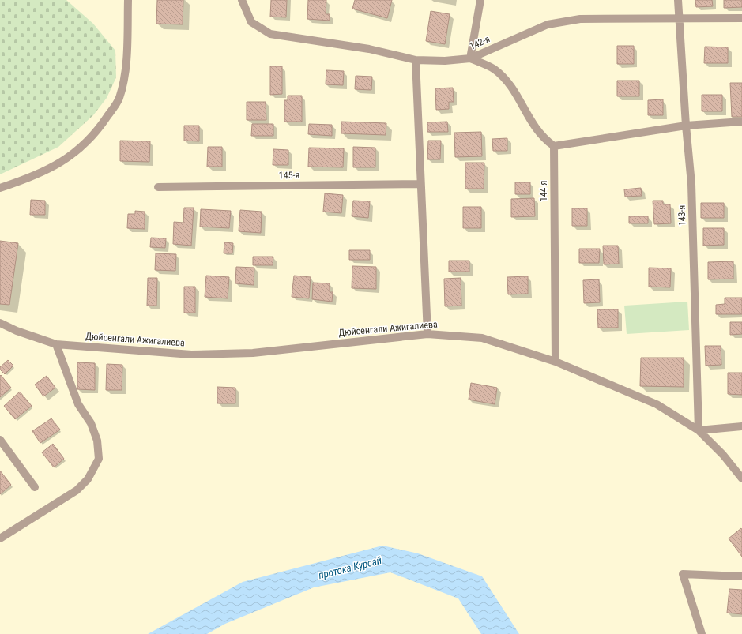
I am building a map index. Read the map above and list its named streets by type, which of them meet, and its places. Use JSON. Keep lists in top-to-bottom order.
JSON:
{
  "streets": {
    "street": [
      "142-я",
      "145-я",
      "144-я",
      "143-я",
      "Дюйсенгали Ажигалиева"
    ]
  },
  "crossings": [
    ["142-я", "143-я"],
    ["144-я", "Дюйсенгали Ажигалиева"],
    ["143-я", "Дюйсенгали Ажигалиева"]
  ],
  "water": ["протока Курсай"]
}
